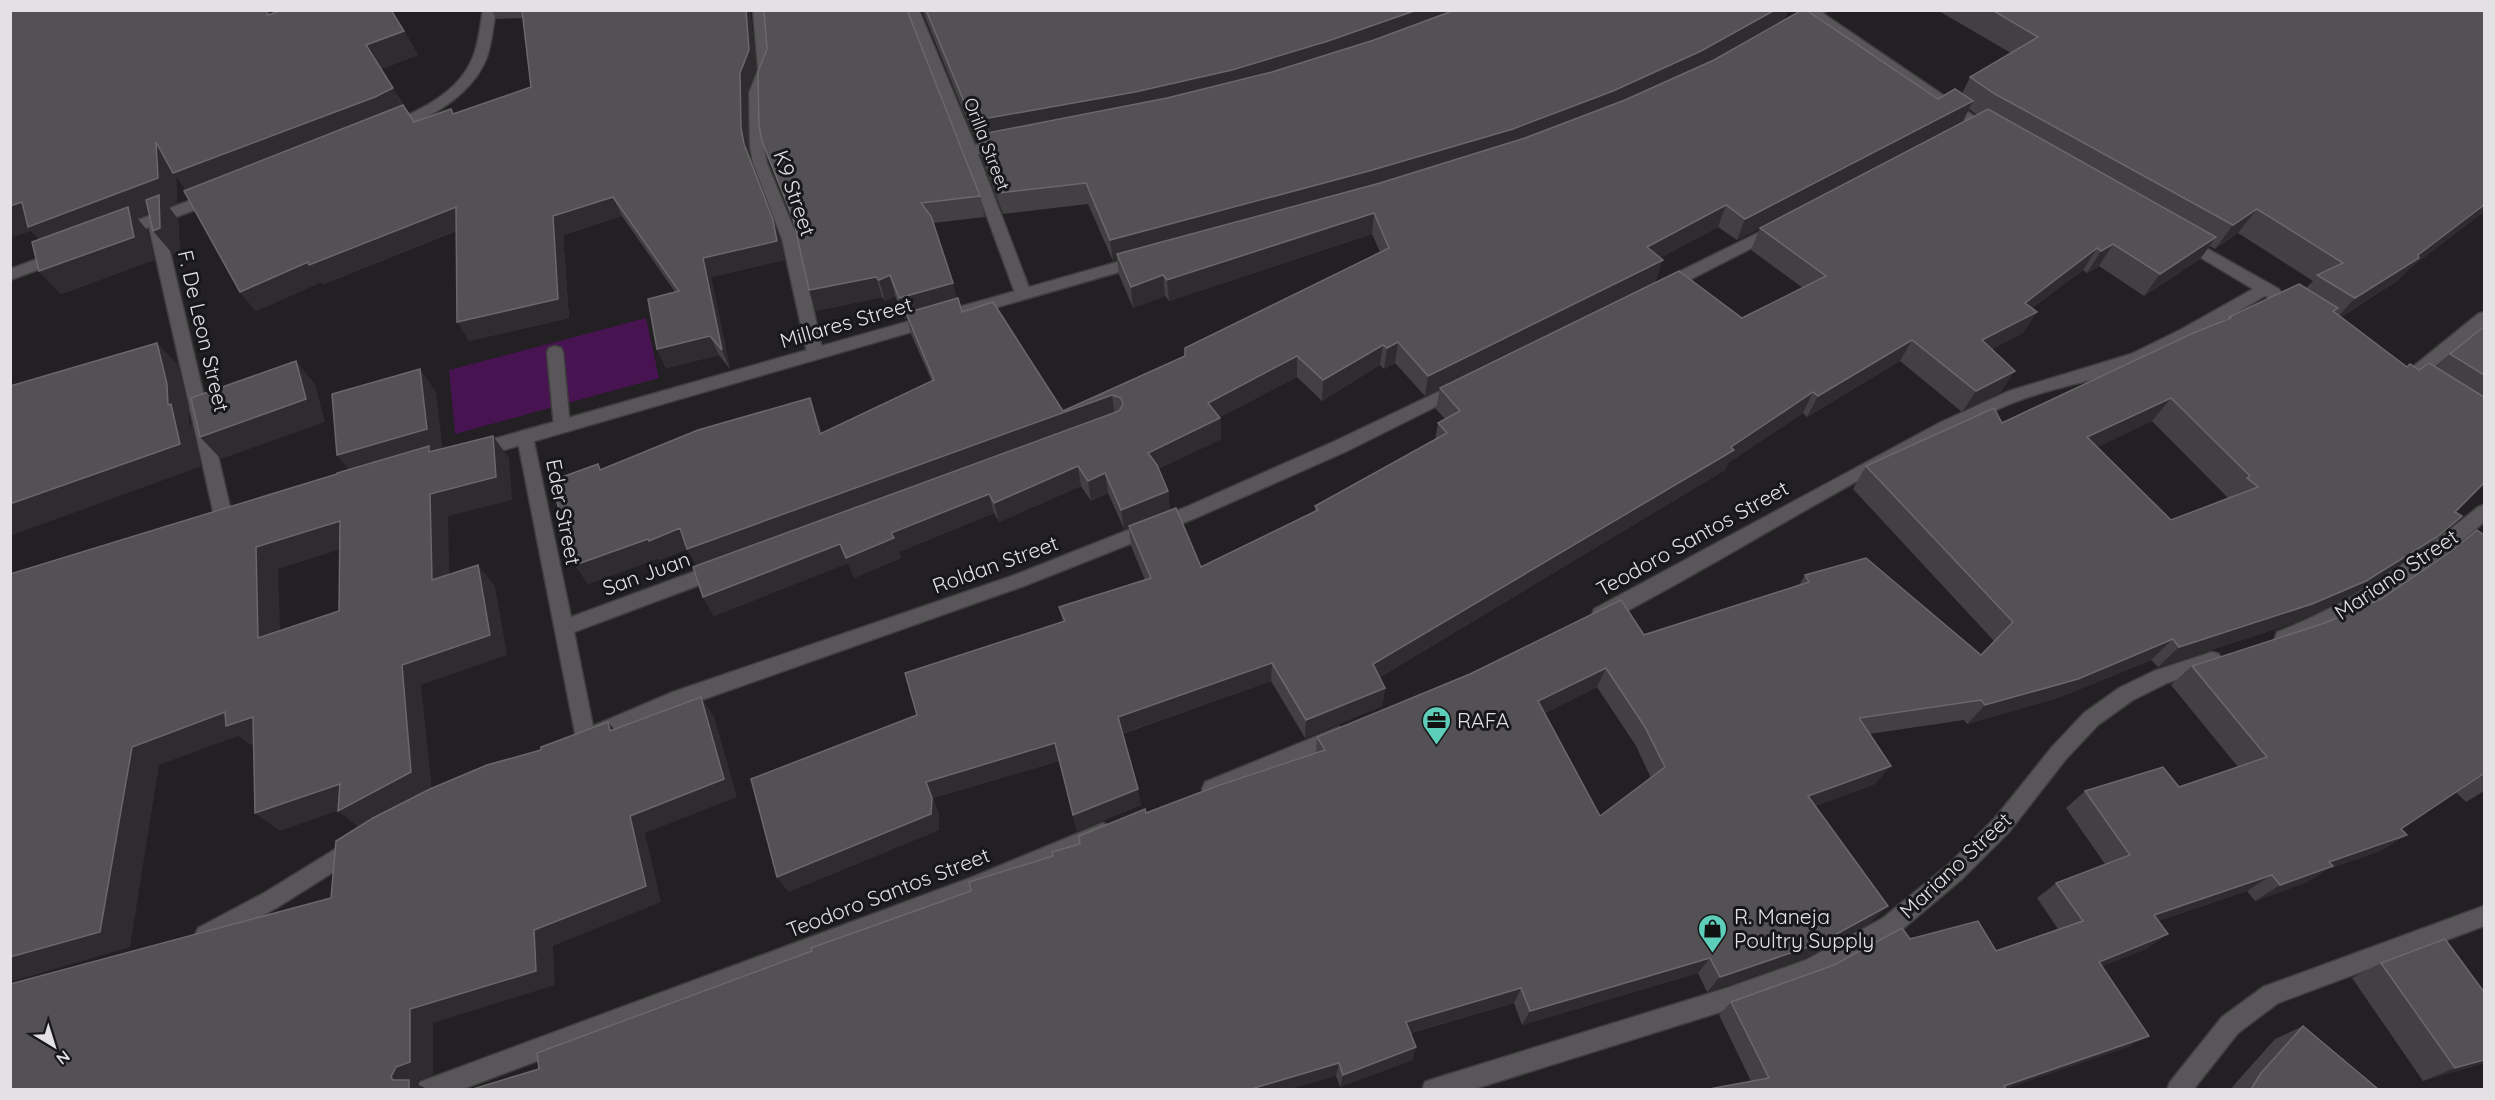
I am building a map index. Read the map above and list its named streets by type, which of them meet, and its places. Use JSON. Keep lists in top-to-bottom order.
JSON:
{
  "streets": {
    "street": [
      "Orilla Street",
      "K9 Street",
      "Millares Street",
      "F. De Leon Street",
      "Eder Street",
      "Teodoro Santos Street",
      "Roldan Street",
      "San Juan",
      "Mariano Street"
    ]
  },
  "crossings": [
    ["Orilla Street", "Millares Street"],
    ["K9 Street", "Millares Street"],
    ["Millares Street", "Eder Street"],
    ["Eder Street", "Roldan Street"],
    ["Eder Street", "San Juan"]
  ],
  "places": {
    "office": ["RAFA"],
    "shop": ["R. Maneja Poultry Supply"]
  },
  "north": "bottom right"
}
